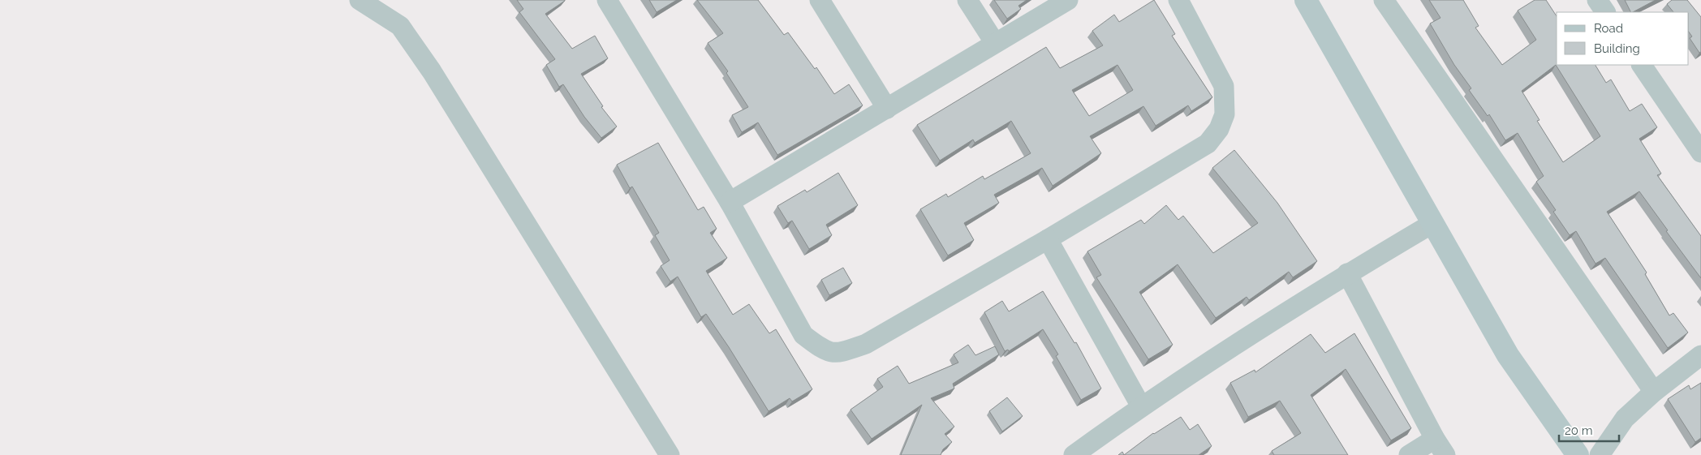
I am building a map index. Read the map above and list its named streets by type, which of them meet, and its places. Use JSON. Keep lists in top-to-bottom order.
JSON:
{
  "legend": ["Road", "Building"],
  "scale_bar": "20 m"
}
